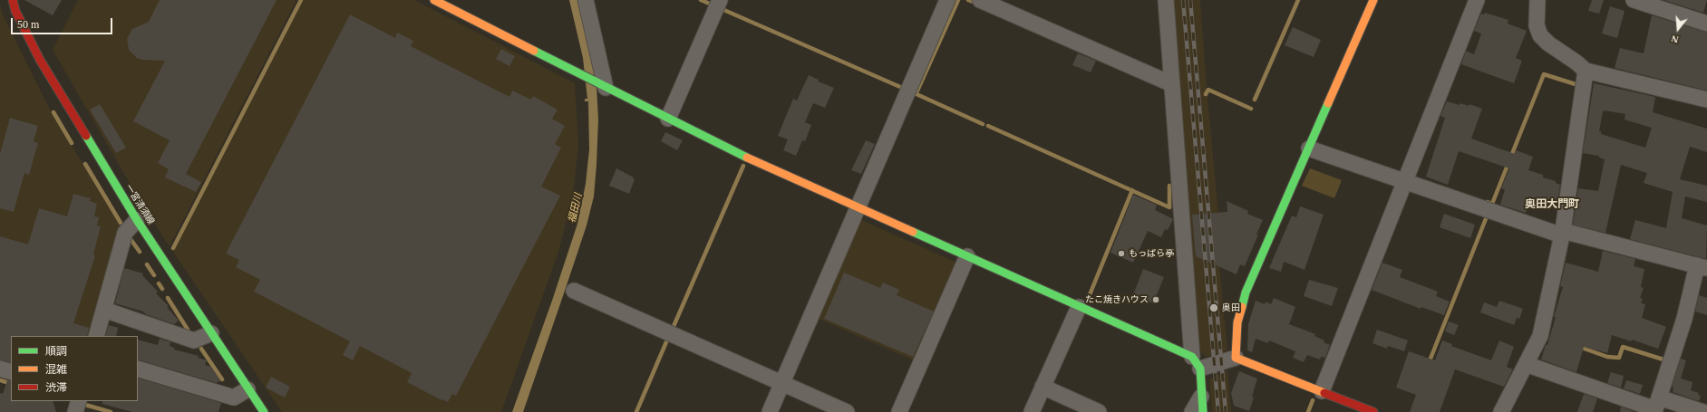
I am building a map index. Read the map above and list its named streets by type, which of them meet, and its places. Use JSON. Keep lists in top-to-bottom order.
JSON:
{
  "streets": {
    "street": ["一宮清須線"]
  },
  "districts": ["奥田大門町"],
  "water": ["福田川"],
  "places": ["もっぱら亭", "たこ焼きハウス", "奥田"],
  "legend": ["順調", "混雑", "渋滞"],
  "scale_bar": "50 m",
  "north": "bottom"
}
